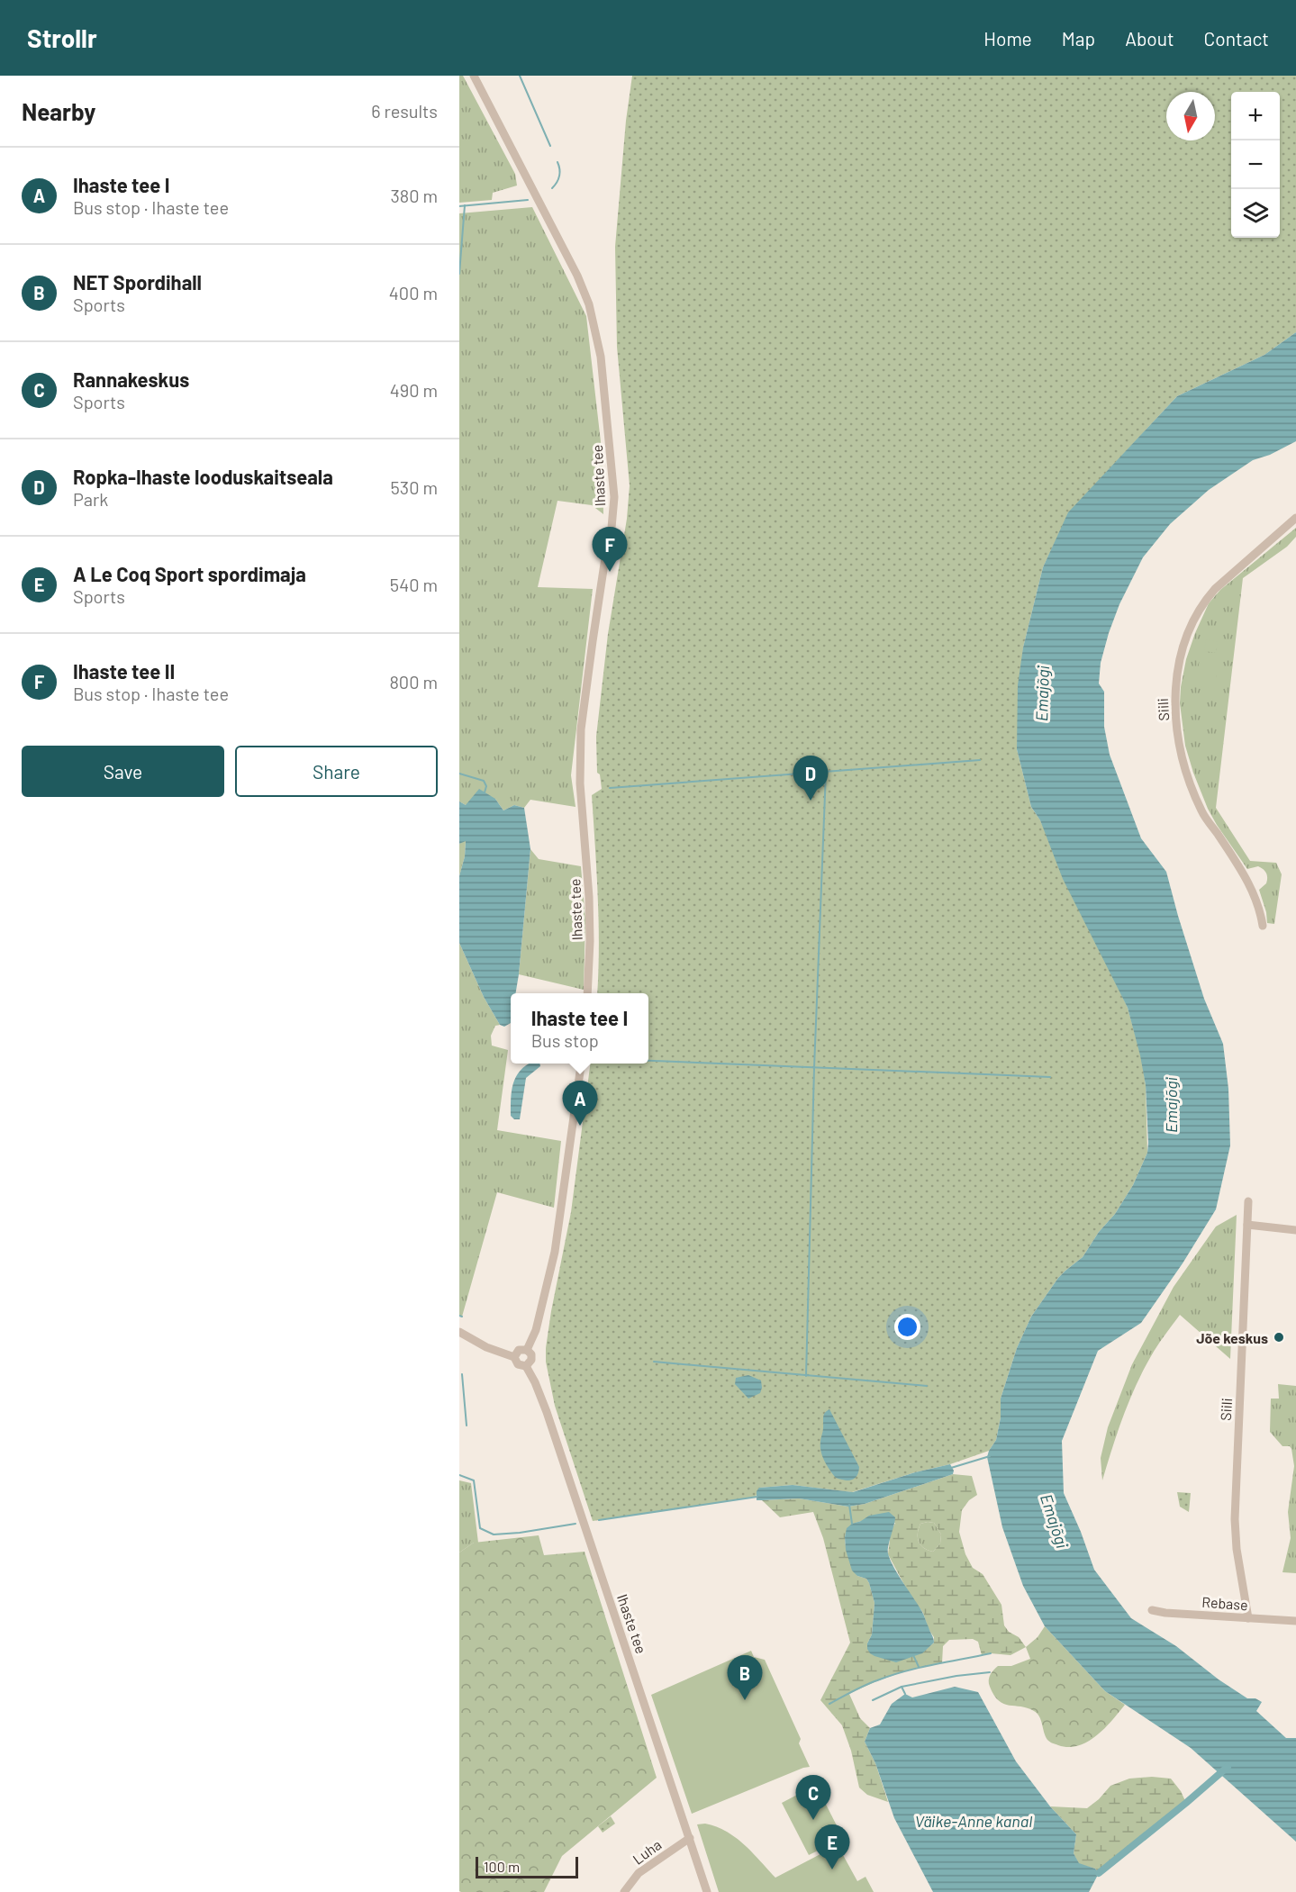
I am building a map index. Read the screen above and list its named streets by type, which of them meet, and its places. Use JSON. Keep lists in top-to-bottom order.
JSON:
{
  "streets": {
    "street": [
      "Ihaste tee",
      "Siili",
      "Rebase",
      "Luha"
    ]
  },
  "crossings": [
    ["Ihaste tee", "Luha"],
    ["Siili", "Rebase"]
  ],
  "water": ["Emajõgi", "Väike-Anne kanal"],
  "places": ["Jõe keskus"],
  "scale_bar": "100 m",
  "north": "bottom",
  "page": {
    "header": "Strollr",
    "nav": [
      "Home",
      "Map",
      "About",
      "Contact"
    ],
    "heading": ["Nearby", "6 results"],
    "map_buttons": ["+", "−"],
    "list": [
      {
        "mark": "A",
        "name": "Ihaste tee I",
        "note": "Bus stop · Ihaste tee",
        "value": "380 m"
      },
      {
        "mark": "B",
        "name": "NET Spordihall",
        "note": "Sports",
        "value": "400 m"
      },
      {
        "mark": "C",
        "name": "Rannakeskus",
        "note": "Sports",
        "value": "490 m"
      },
      {
        "mark": "D",
        "name": "Ropka-Ihaste looduskaitseala",
        "note": "Park",
        "value": "530 m"
      },
      {
        "mark": "E",
        "name": "A Le Coq Sport spordimaja",
        "note": "Sports",
        "value": "540 m"
      },
      {
        "mark": "F",
        "name": "Ihaste tee II",
        "note": "Bus stop · Ihaste tee",
        "value": "800 m"
      }
    ],
    "pins": [
      "F",
      "D",
      "A",
      "B",
      "C",
      "E"
    ],
    "buttons": ["Save", "Share"],
    "popup": ["Ihaste tee I", "Bus stop"],
    "scale": "100 m"
  }
}
